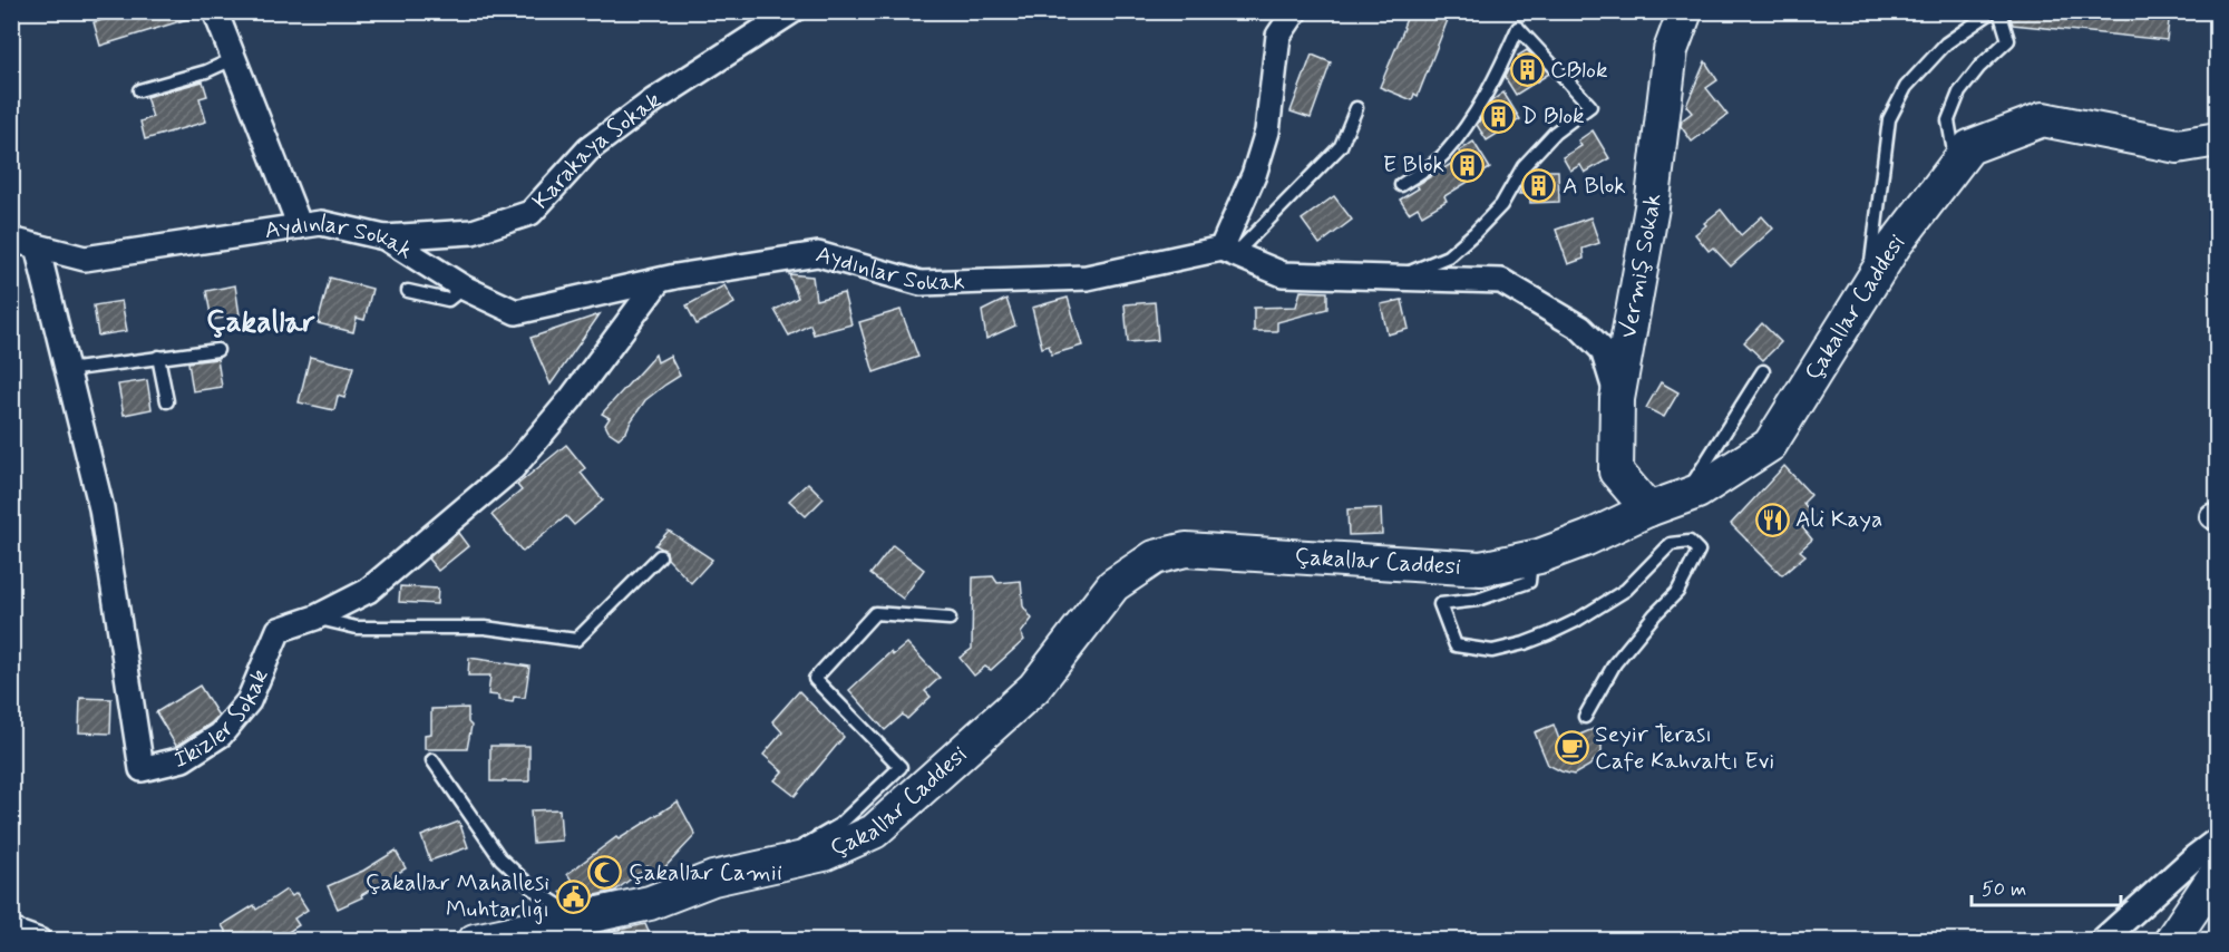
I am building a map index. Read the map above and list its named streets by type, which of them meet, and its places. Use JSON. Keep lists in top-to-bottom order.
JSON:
{
  "streets": {
    "street": [
      "Karakaya Sokak",
      "Aydınlar Sokak",
      "Vermiş Sokak",
      "Çakallar Caddesi",
      "İkizler Sokak"
    ]
  },
  "crossings": [
    ["Karakaya Sokak", "Aydınlar Sokak"],
    ["Aydınlar Sokak", "İkizler Sokak"],
    ["Vermiş Sokak", "Çakallar Caddesi"]
  ],
  "districts": ["Çakallar"],
  "places": {
    "building": [
      "CBlok",
      "D Blok",
      "E Blok",
      "A Blok"
    ],
    "restaurant": ["Ali Kaya"],
    "cafe": ["Seyir Terası Cafe Kahvaltı Evi"],
    "mosque": ["Çakallar Camii"],
    "public building": ["Çakallar Mahallesi Muhtarlığı"]
  },
  "scale_bar": "50 m"
}
